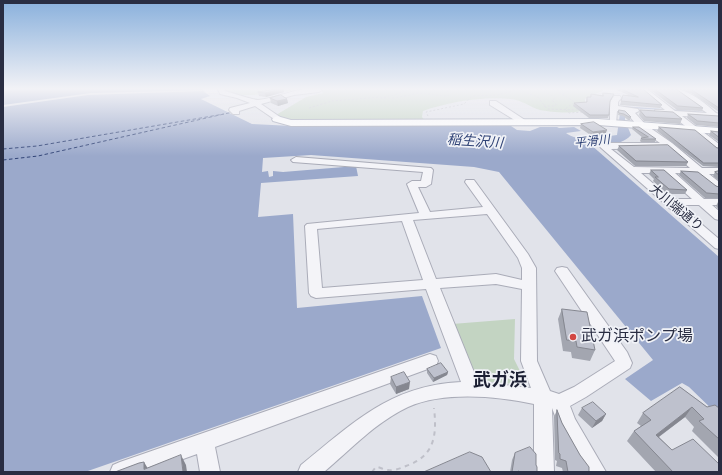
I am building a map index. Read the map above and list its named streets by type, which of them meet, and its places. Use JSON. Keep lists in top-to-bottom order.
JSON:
{
  "streets": {
    "street": ["大川端通り"]
  },
  "districts": ["武ガ浜"],
  "water": ["稲生沢川", "平滑川"],
  "places": ["武ガ浜ポンプ場"]
}
